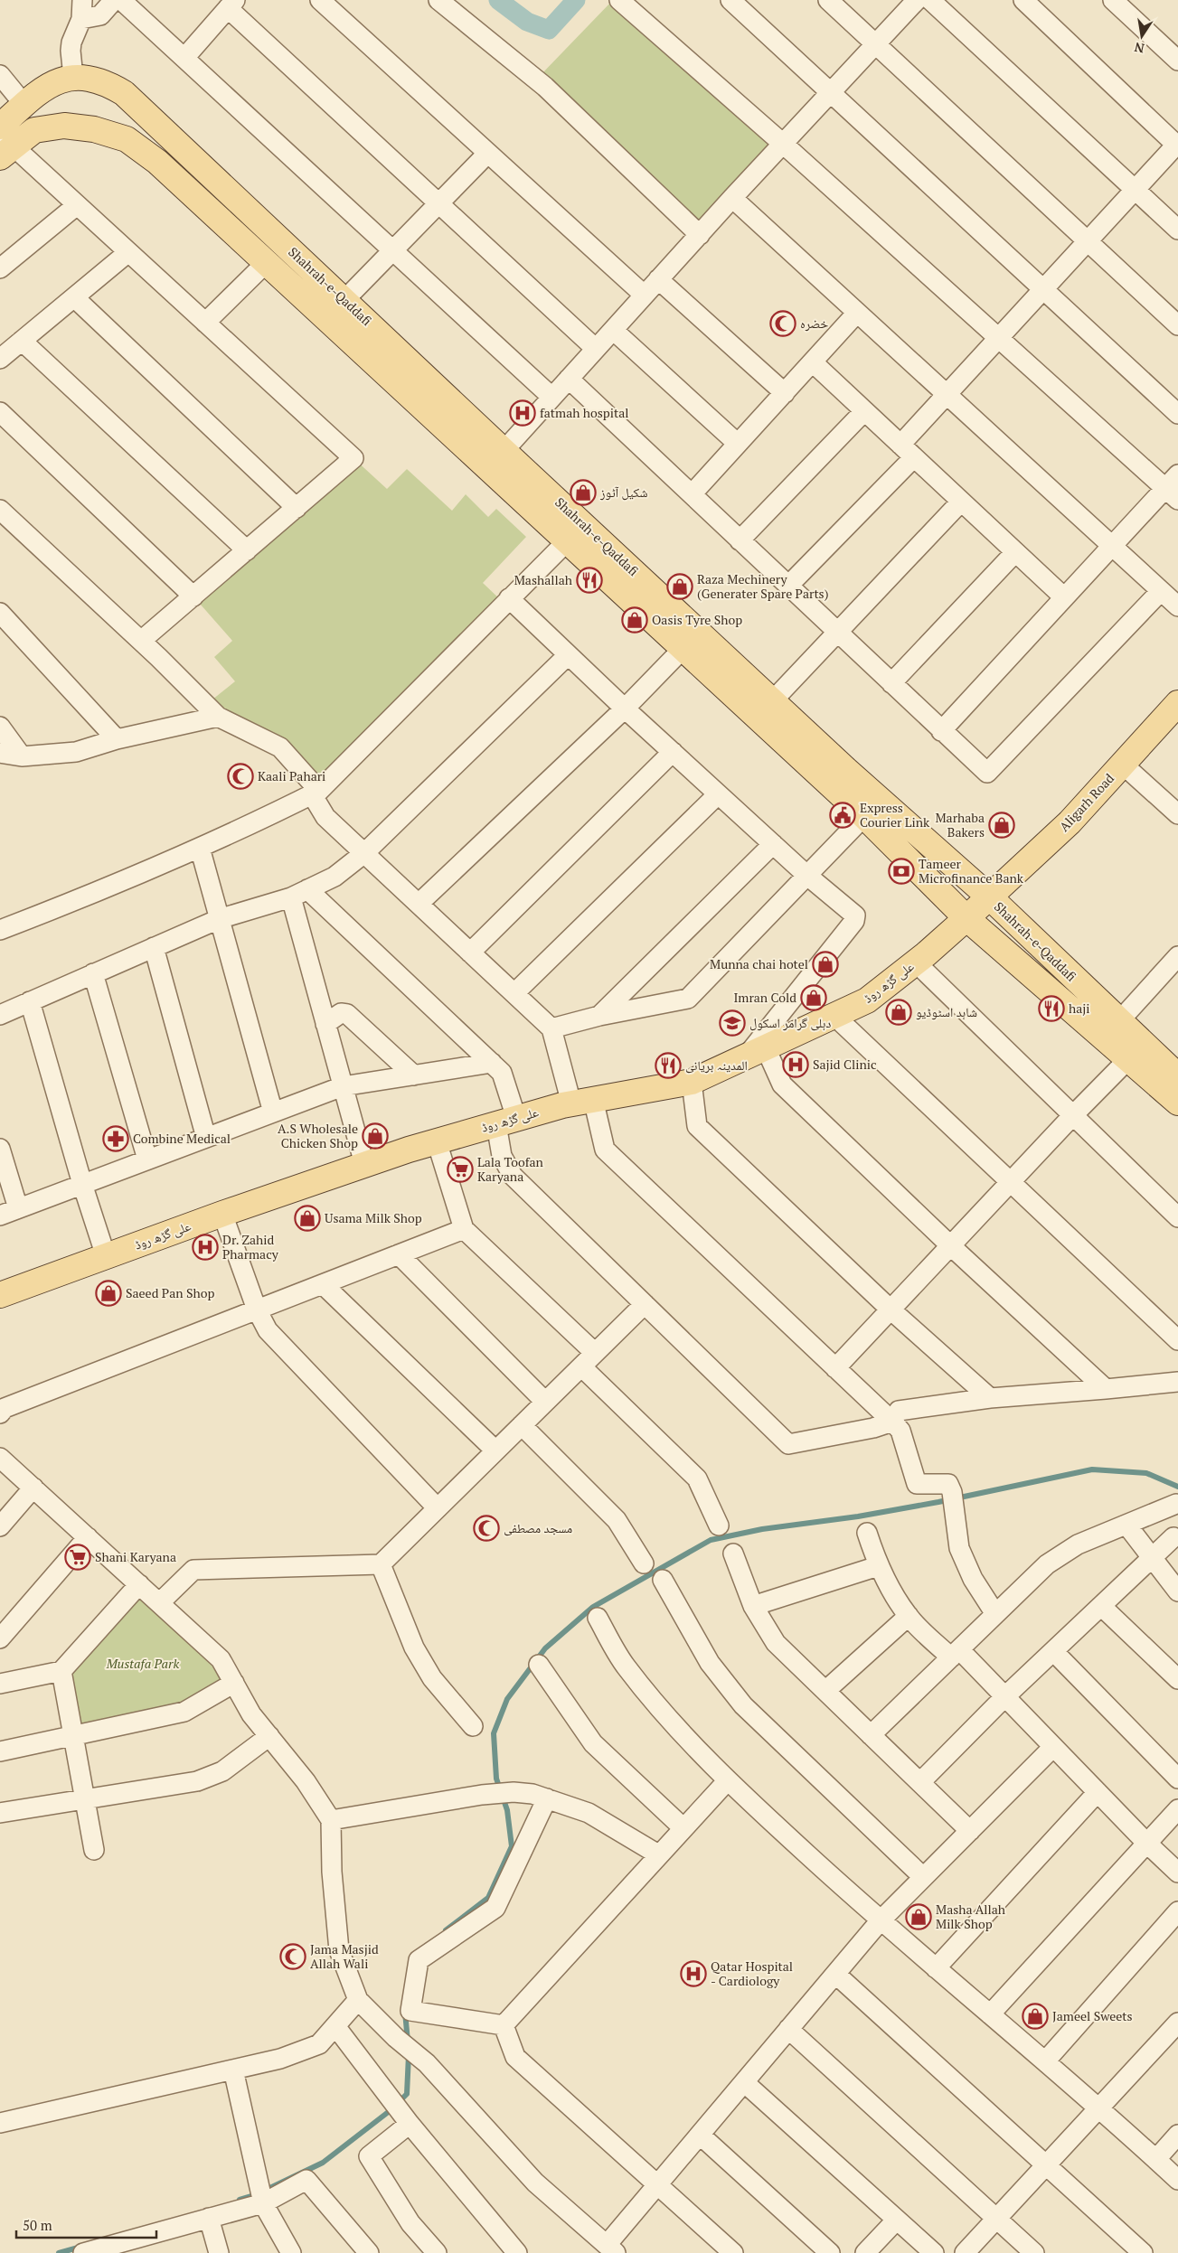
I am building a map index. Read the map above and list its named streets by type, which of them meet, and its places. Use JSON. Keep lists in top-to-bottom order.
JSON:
{
  "streets": {
    "main road": ["Shahrah-e-Qaddafi", "Aligarh Road", "علی گڑھ روڈ"]
  },
  "crossings": [
    ["Shahrah-e-Qaddafi", "Aligarh Road"],
    ["Shahrah-e-Qaddafi", "علی گڑھ روڈ"],
    ["Aligarh Road", "علی گڑھ روڈ"]
  ],
  "parks": ["Mustafa Park"],
  "places": {
    "mosque": [
      "خضرہ",
      "Kaali Pahari",
      "مسجد مصطفی",
      "Jama Masjid Allah Wali"
    ],
    "hospital": [
      "fatmah hospital",
      "Sajid Clinic",
      "Dr. Zahid Pharmacy",
      "Qatar Hospital - Cardiology"
    ],
    "shop": [
      "شکیل آٹوز",
      "Raza Mechinery (Generater Spare Parts)",
      "Oasis Tyre Shop",
      "Marhaba Bakers",
      "Munna chai hotel",
      "Imran Cold",
      "شاہد اسٹوڈیو",
      "A.S Wholesale Chicken Shop",
      "Usama Milk Shop",
      "Saeed Pan Shop",
      "Masha Allah Milk Shop",
      "Jameel Sweets"
    ],
    "restaurant": ["Mashallah", "haji", "المدینہ بریانی"],
    "public building": ["Express Courier Link"],
    "bank": ["Tameer Microfinance Bank"],
    "school or university": ["دہلی گرامر اسکول"],
    "pharmacy": ["Combine Medical"],
    "supermarket": ["Lala Toofan Karyana", "Shani Karyana"]
  },
  "scale_bar": "50 m",
  "north": "bottom"
}
